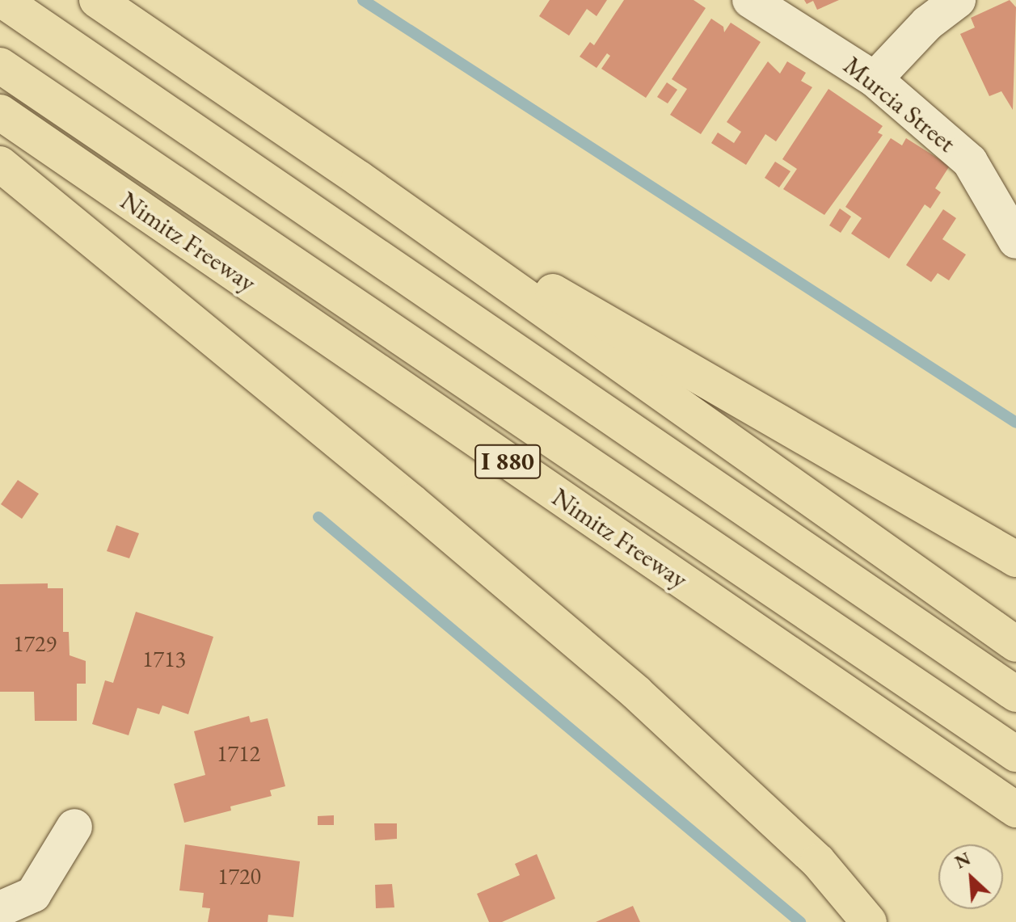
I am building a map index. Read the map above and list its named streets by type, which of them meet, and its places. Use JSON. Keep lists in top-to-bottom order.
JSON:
{
  "streets": {
    "highway": ["Nimitz Freeway", "I 880"],
    "street": ["Murcia Street"]
  },
  "house_numbers": [
    "1729",
    "1713",
    "1712",
    "1720"
  ],
  "north": "top left"
}
